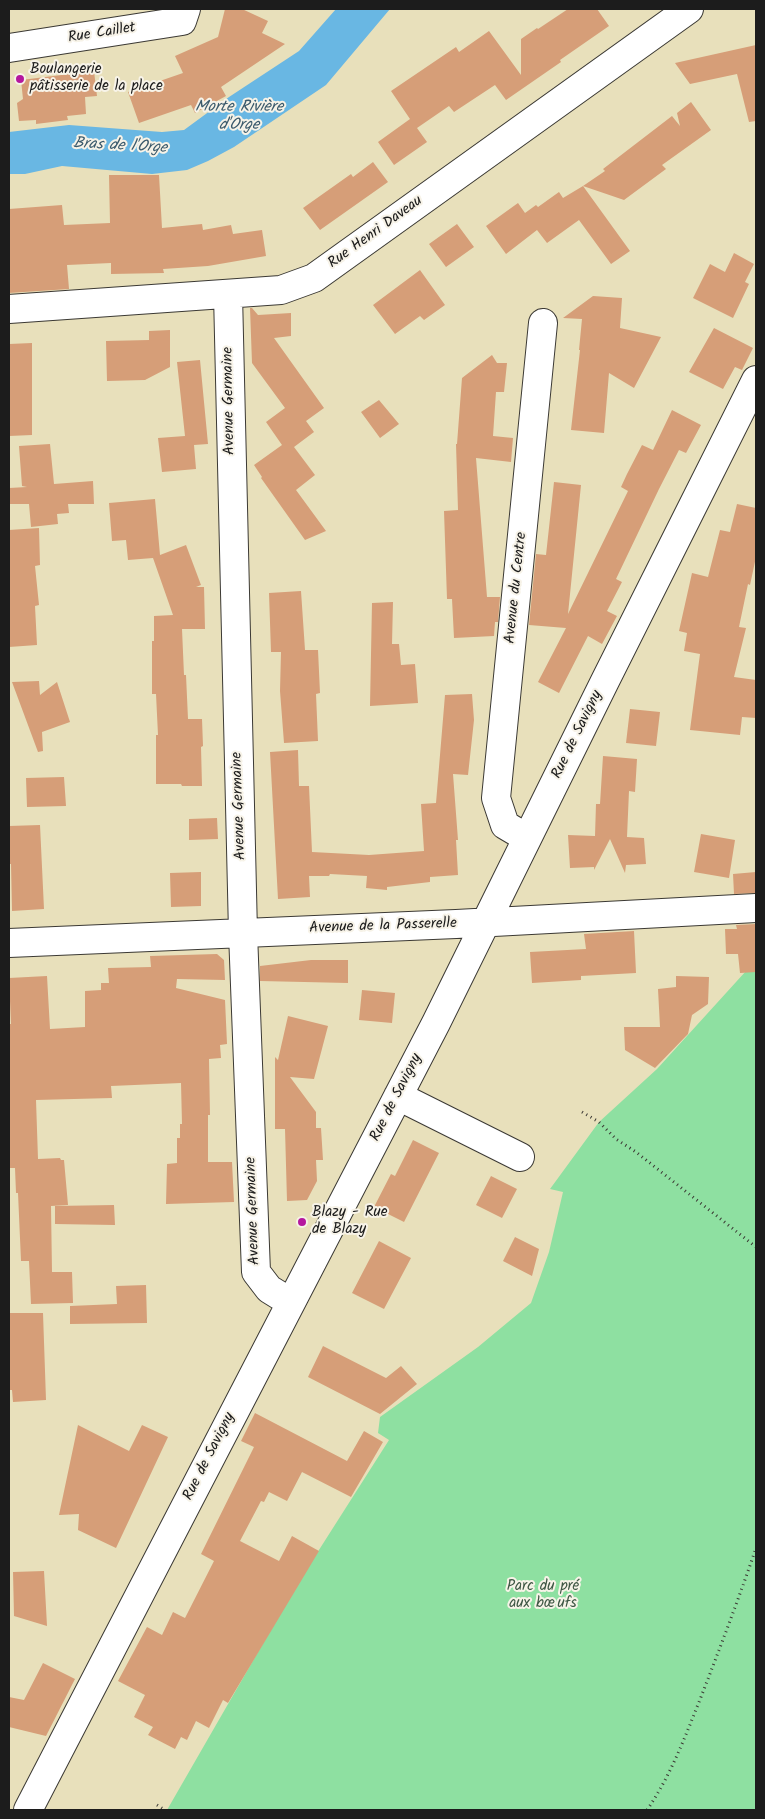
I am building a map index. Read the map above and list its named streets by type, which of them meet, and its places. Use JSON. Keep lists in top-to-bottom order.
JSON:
{
  "streets": {
    "street": [
      "Rue Caillet",
      "Rue Henri Daveau",
      "Avenue Germaine",
      "Avenue du Centre",
      "Rue de Savigny",
      "Avenue de la Passerelle"
    ]
  },
  "crossings": [
    ["Rue Henri Daveau", "Avenue Germaine"],
    ["Avenue Germaine", "Rue de Savigny"],
    ["Avenue Germaine", "Avenue de la Passerelle"],
    ["Avenue du Centre", "Rue de Savigny"],
    ["Rue de Savigny", "Avenue de la Passerelle"]
  ],
  "water": ["Morte Rivière d'Orge", "Bras de l'Orge"],
  "parks": ["Parc du pré aux bœufs"],
  "places": ["Boulangerie pâtisserie de la place", "Blazy - Rue de Blazy"]
}
